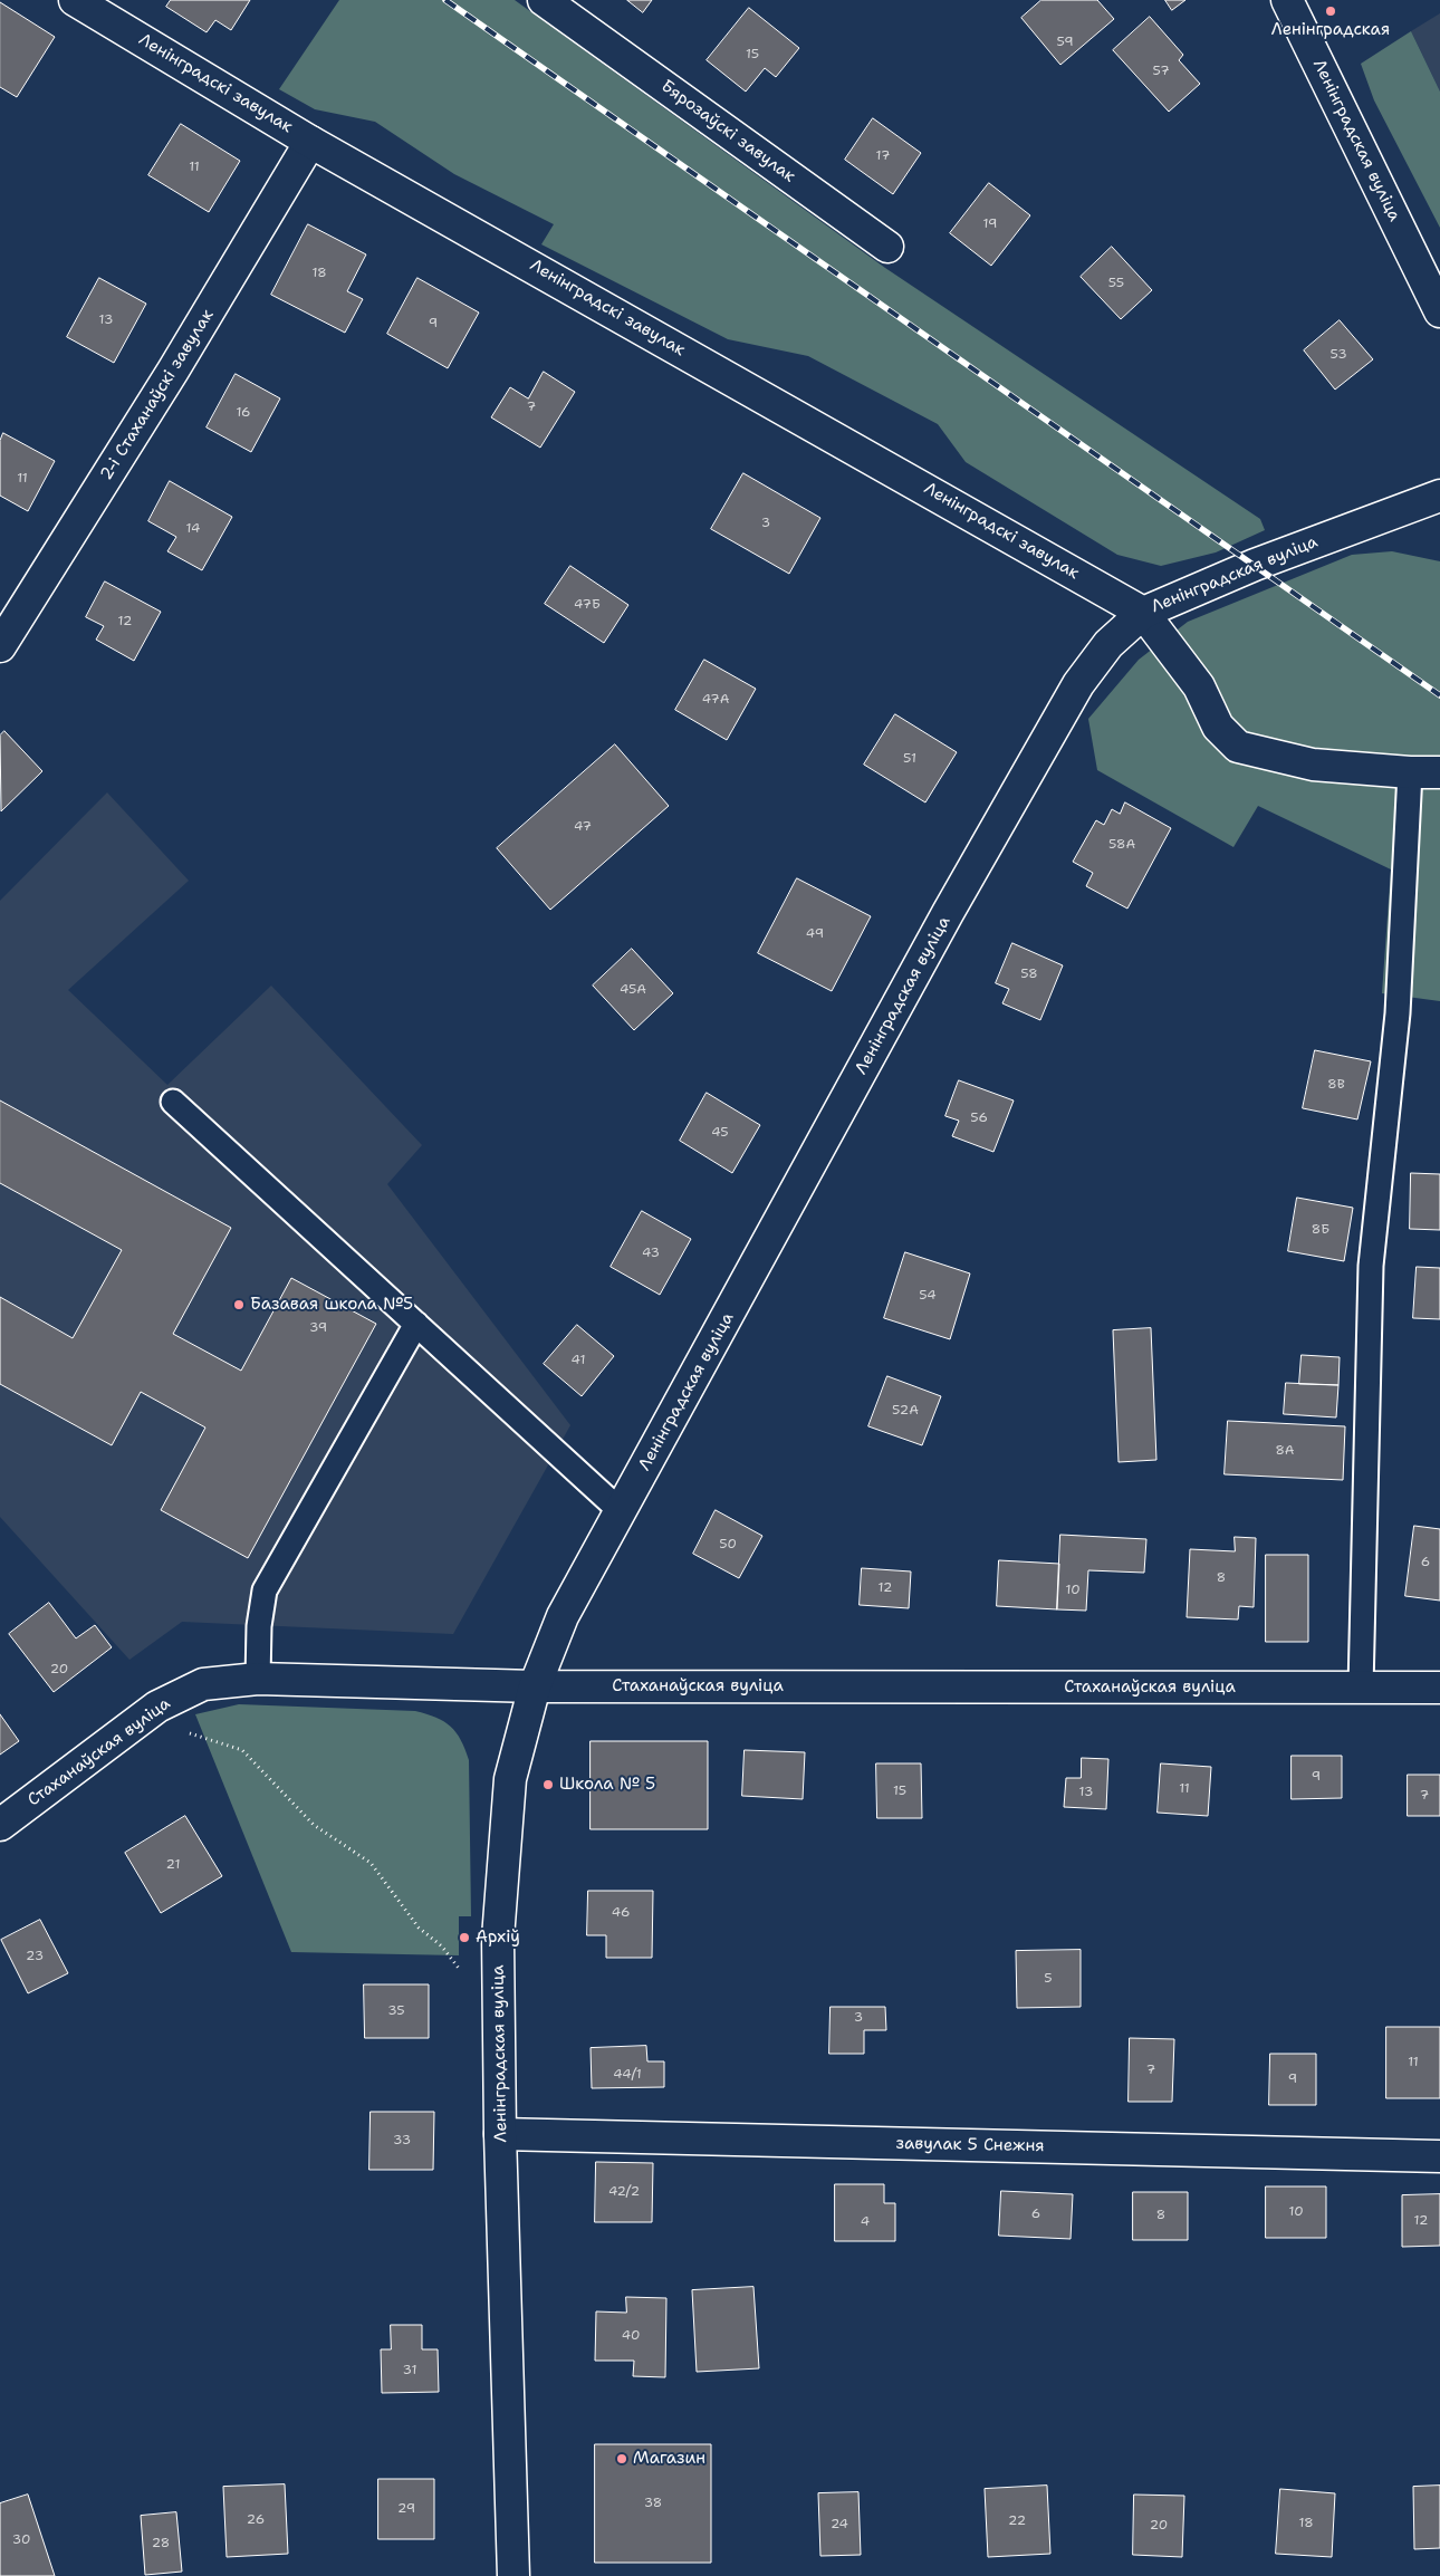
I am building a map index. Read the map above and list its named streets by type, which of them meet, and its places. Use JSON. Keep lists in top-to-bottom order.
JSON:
{
  "streets": {
    "street": [
      "Ленінградскі завулак",
      "Бярозаўскі завулак",
      "Ленінградская вуліца",
      "2-і Стаханаўскі завулак",
      "Стаханаўская вуліца",
      "завулак 5 Снежня"
    ]
  },
  "crossings": [
    ["Ленінградскі завулак", "Ленінградская вуліца"],
    ["Ленінградскі завулак", "2-і Стаханаўскі завулак"],
    ["Ленінградская вуліца", "Стаханаўская вуліца"],
    ["Ленінградская вуліца", "завулак 5 Снежня"]
  ],
  "places": [
    "Ленінградская",
    "Базавая школа №5",
    "Школа № 5",
    "Архіў",
    "Магазин"
  ],
  "house_numbers": [
    "59",
    "15",
    "57",
    "17",
    "11",
    "19",
    "18",
    "55",
    "13",
    "9",
    "53",
    "7",
    "16",
    "11",
    "3",
    "14",
    "47Б",
    "12",
    "47А",
    "51",
    "47",
    "58А",
    "49",
    "58",
    "45А",
    "8В",
    "56",
    "45",
    "8Б",
    "43",
    "54",
    "39",
    "41",
    "52А",
    "8А",
    "50",
    "6",
    "8",
    "12",
    "10",
    "20",
    "9",
    "11",
    "15",
    "13",
    "7",
    "21",
    "46",
    "23",
    "5",
    "35",
    "3",
    "11",
    "7",
    "44/1",
    "9",
    "33",
    "42/2",
    "10",
    "6",
    "8",
    "12",
    "4",
    "40",
    "31",
    "38",
    "29",
    "26",
    "22",
    "18",
    "24",
    "20",
    "30",
    "28"
  ]
}
